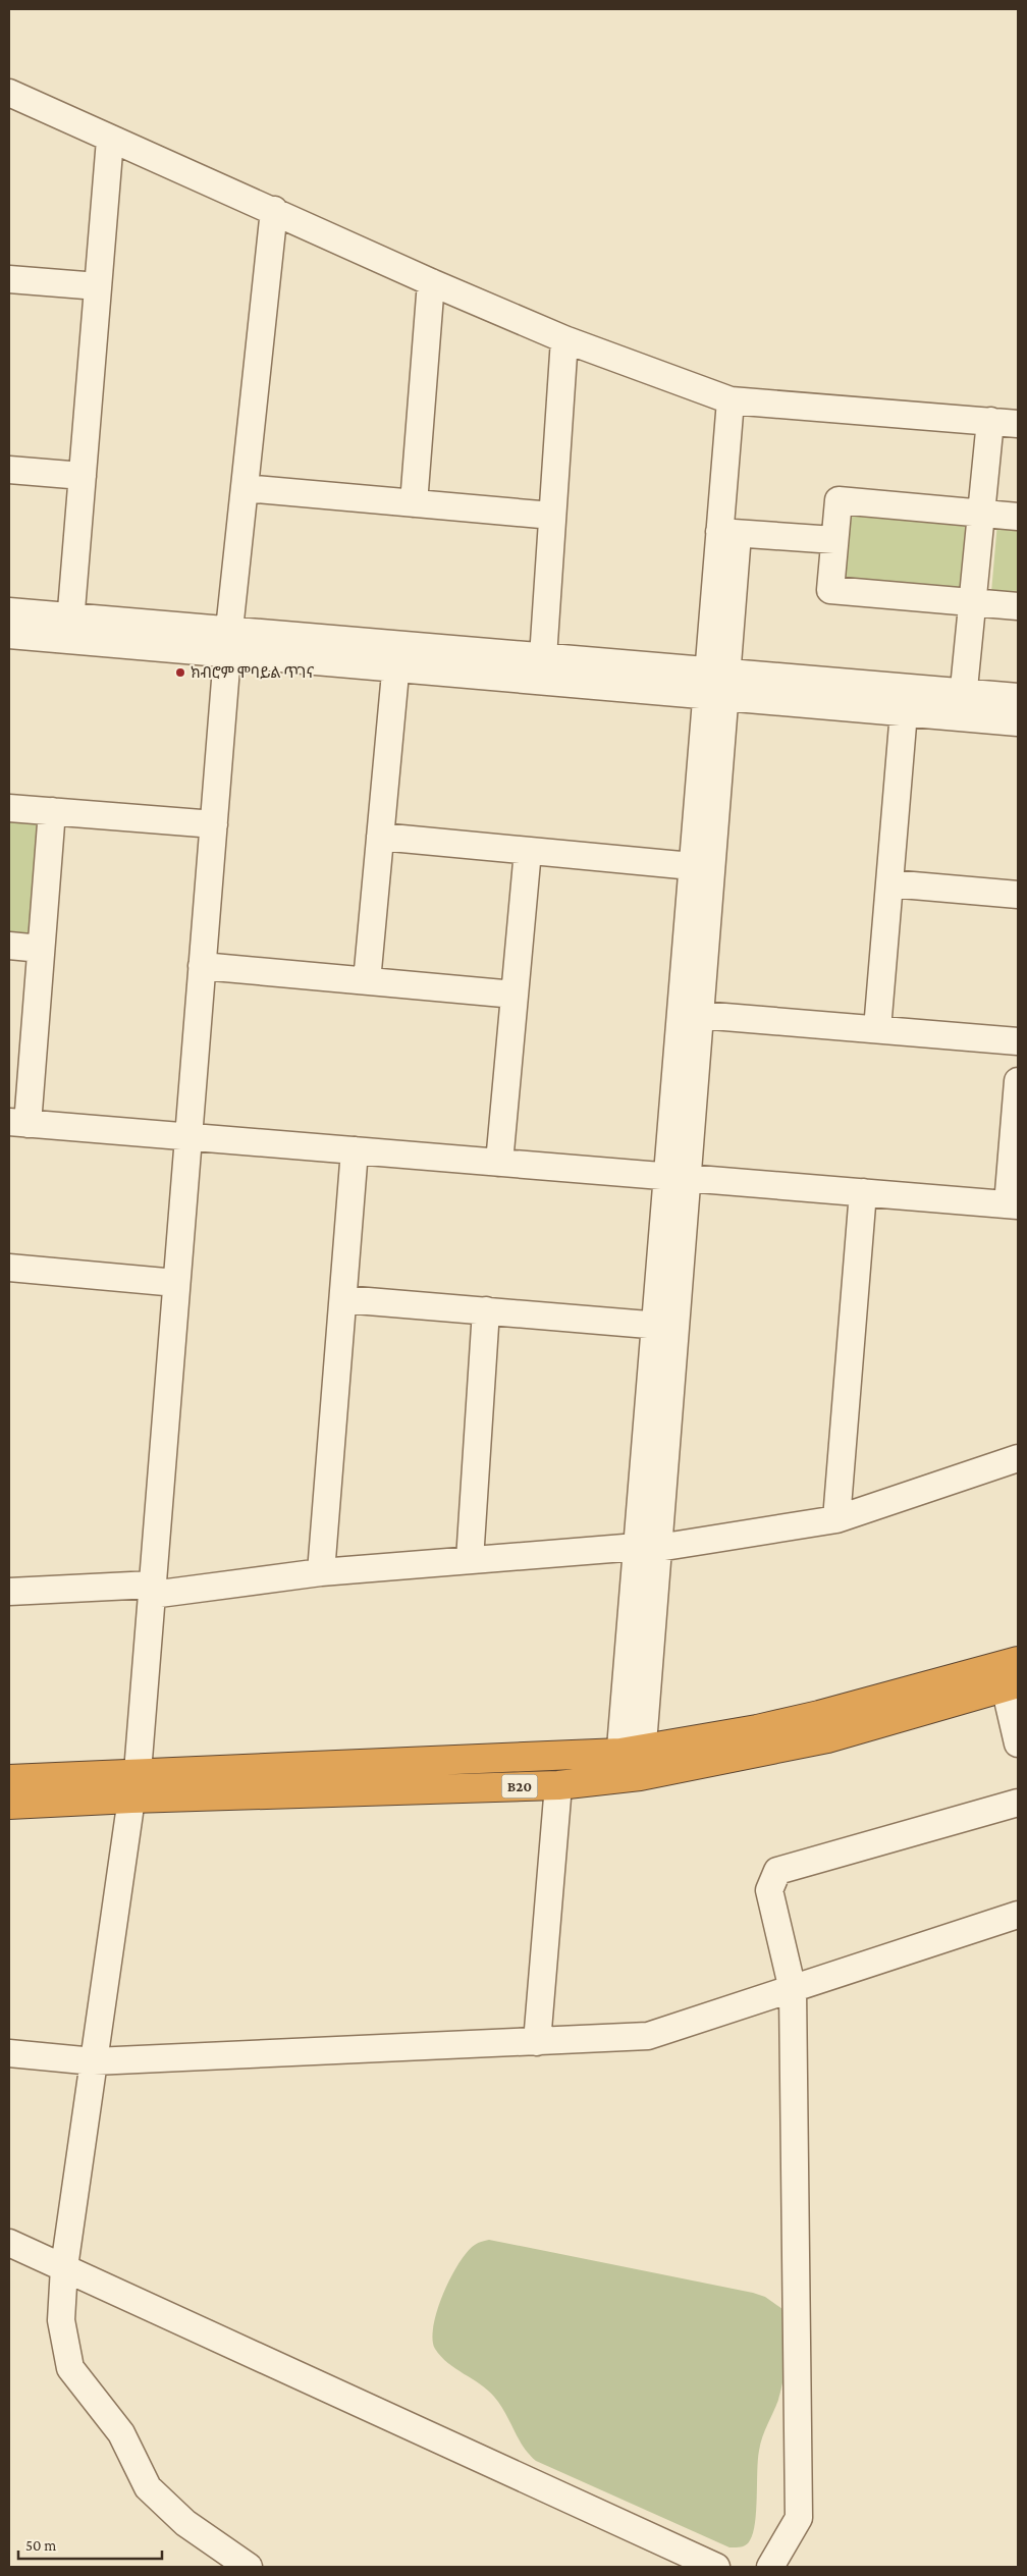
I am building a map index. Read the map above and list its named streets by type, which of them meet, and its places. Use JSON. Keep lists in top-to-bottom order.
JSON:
{
  "streets": {
    "highway": ["B20"]
  },
  "places": ["ክብሮም ሞባይል ጥገና"],
  "scale_bar": "50 m"
}
